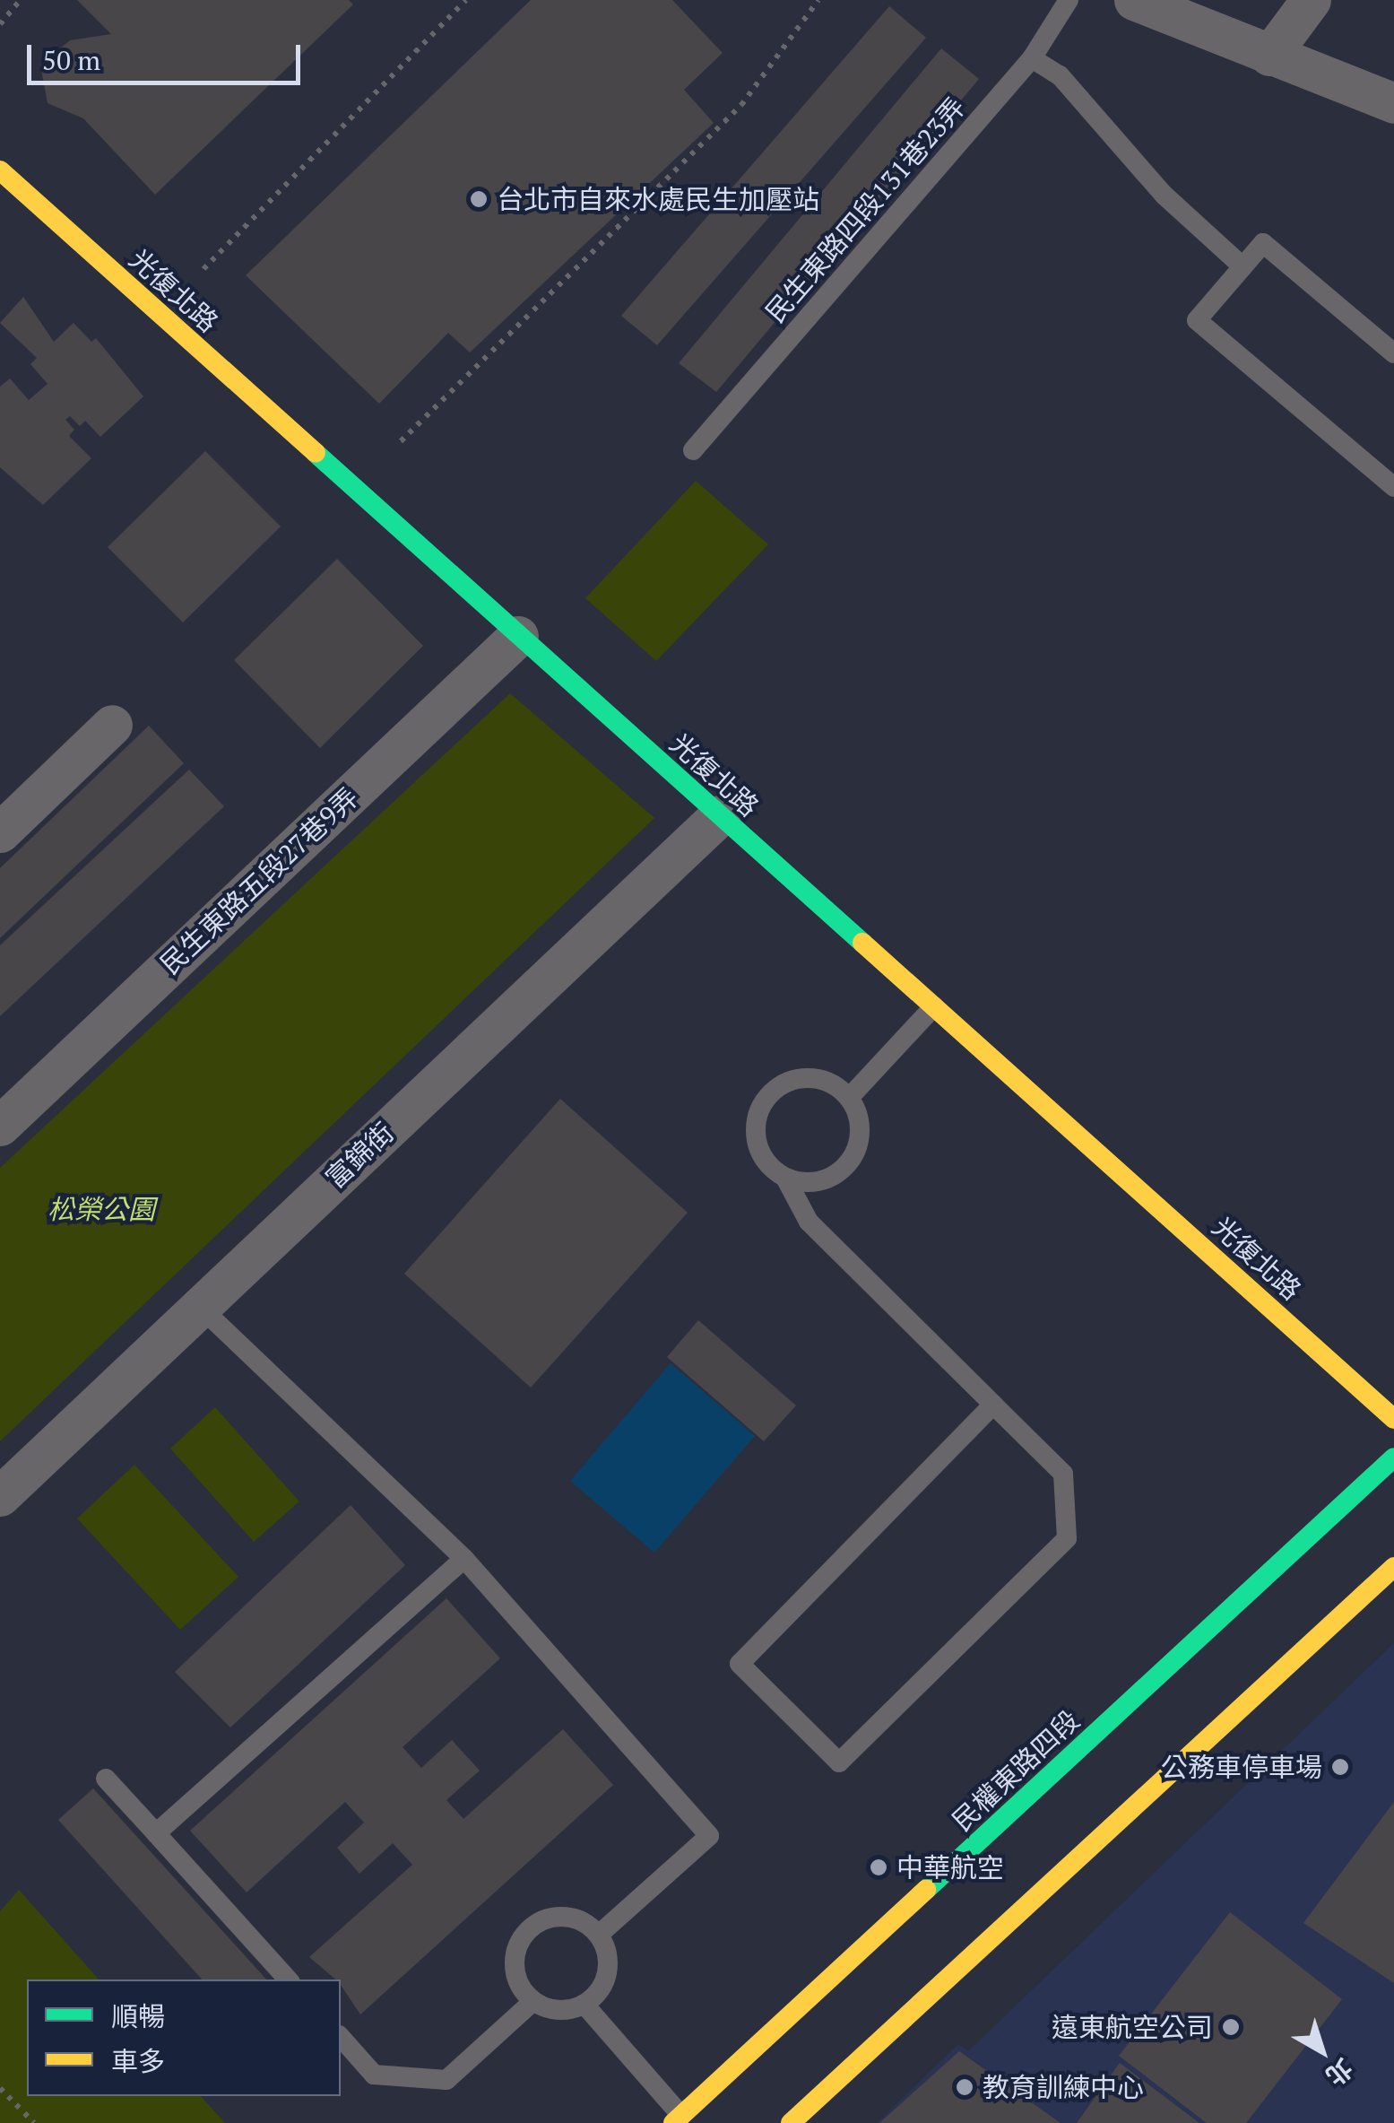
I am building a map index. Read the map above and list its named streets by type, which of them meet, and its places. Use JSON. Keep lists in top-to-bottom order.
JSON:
{
  "streets": {
    "street": [
      "光復北路",
      "民生東路五段27巷9弄",
      "富錦街",
      "民權東路四段"
    ],
    "lane": ["民生東路四段131巷23弄"]
  },
  "crossings": [
    ["光復北路", "民生東路五段27巷9弄"],
    ["光復北路", "富錦街"]
  ],
  "parks": ["松榮公園"],
  "places": [
    "台北市自來水處民生加壓站",
    "公務車停車場",
    "中華航空",
    "遠東航空公司",
    "教育訓練中心"
  ],
  "legend": ["順暢", "車多"],
  "scale_bar": "50 m",
  "north": "bottom right"
}
